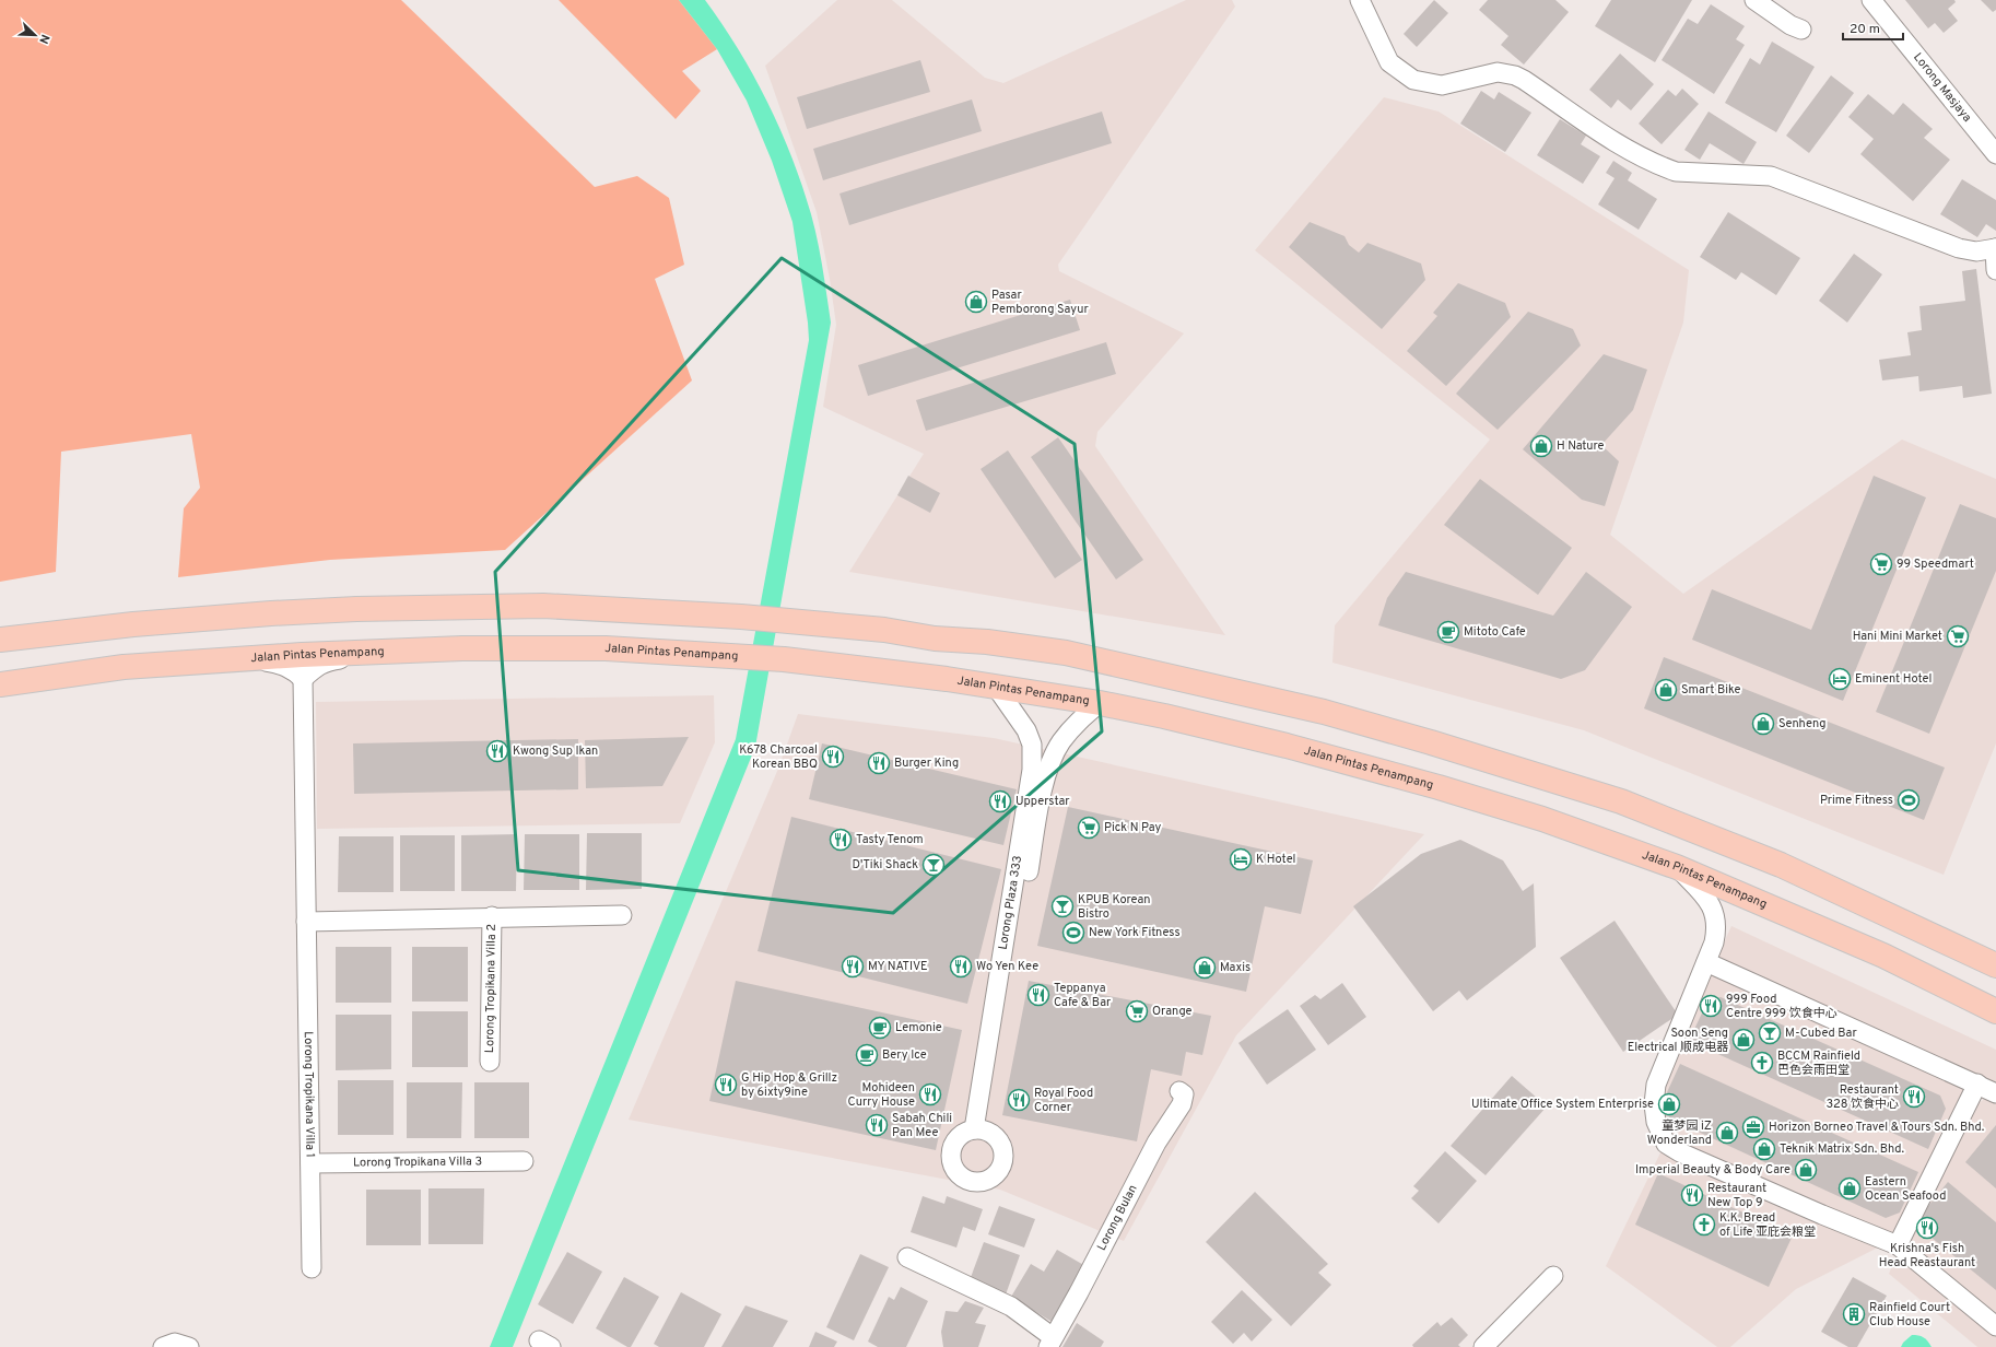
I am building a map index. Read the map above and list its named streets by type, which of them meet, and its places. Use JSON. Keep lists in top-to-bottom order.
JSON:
{
  "streets": {
    "main road": ["Jalan Pintas Penampang"],
    "street": [
      "Lorong Masjaya",
      "Lorong Plaza 333",
      "Lorong Tropikana Villa 2",
      "Lorong Tropikana Villa 1",
      "Lorong Tropikana Villa 3",
      "Lorong Bulan"
    ]
  },
  "crossings": [
    ["Jalan Pintas Penampang", "Lorong Plaza 333"],
    ["Lorong Tropikana Villa 1", "Lorong Tropikana Villa 3"]
  ],
  "places": {
    "shop": [
      "Pasar Pemborong Sayur",
      "H Nature",
      "Smart Bike",
      "Senheng",
      "Maxis",
      "Soon Seng Electrical 顺成电器",
      "Ultimate Office System Enterprise",
      "童梦园 iZ Wonderland",
      "Teknik Matrix Sdn. Bhd.",
      "Imperial Beauty & Body Care",
      "Eastern Ocean Seafood"
    ],
    "supermarket": [
      "99 Speedmart",
      "Hani Mini Market",
      "Pick N Pay",
      "Orange"
    ],
    "cafe": ["Mitoto Cafe", "Lemonie", "Bery Ice"],
    "hotel": ["Eminent Hotel", "K Hotel"],
    "restaurant": [
      "Kwong Sup Ikan",
      "K678 Charcoal Korean BBQ",
      "Burger King",
      "Upperstar",
      "Tasty Tenom",
      "MY NATIVE",
      "Wo Yen Kee",
      "Teppanya Cafe & Bar",
      "999 Food Centre 999 饮食中心",
      "G Hip Hop & Grillz by 6ixty9ine",
      "Mohideen Curry House",
      "Restaurant 328 饮食中心",
      "Royal Food Corner",
      "Sabah Chili Pan Mee",
      "Restaurant New Top 9",
      "Krishna's Fish Head Reastaurant"
    ],
    "sports": ["Prime Fitness", "New York Fitness"],
    "bar": ["D'Tiki Shack", "KPUB Korean Bistro", "M-Cubed Bar"],
    "church": ["BCCM Rainfield 巴色会雨田堂", "K.K. Bread of Life 亚庇会粮堂"],
    "office": ["Horizon Borneo Travel & Tours Sdn. Bhd."],
    "building": ["Rainfield Court Club House"]
  },
  "scale_bar": "20 m",
  "north": "bottom right"
}
